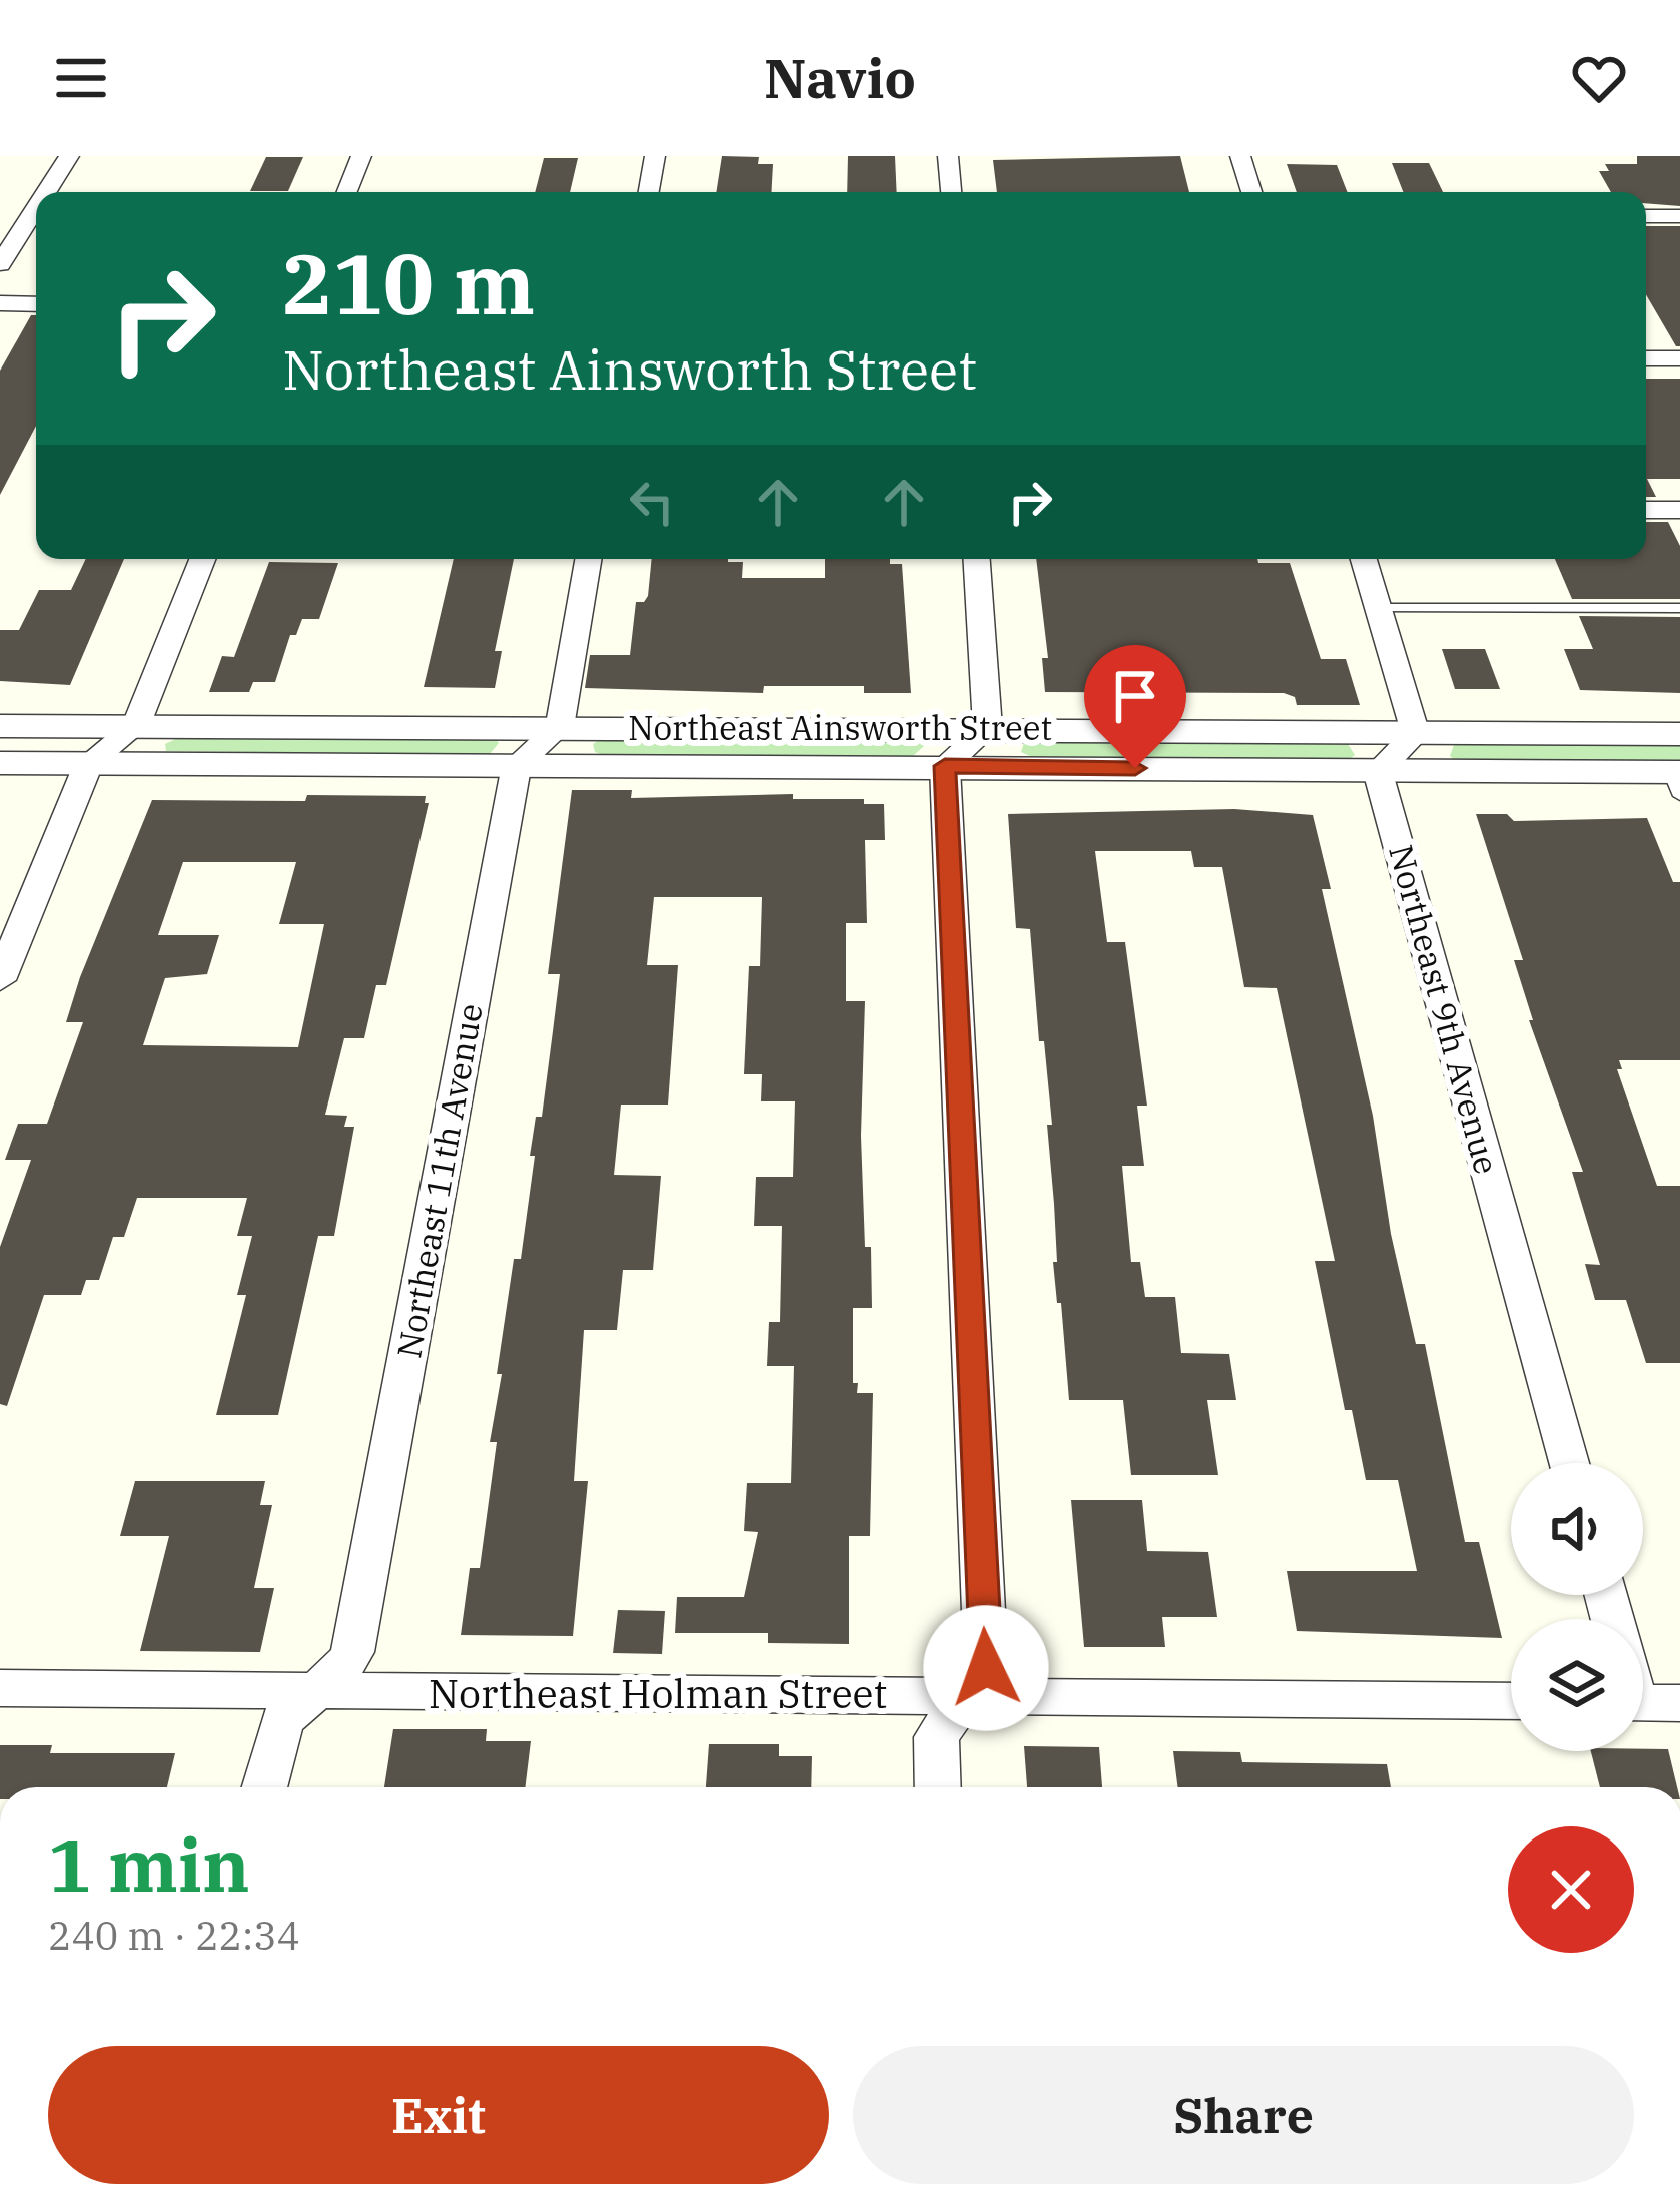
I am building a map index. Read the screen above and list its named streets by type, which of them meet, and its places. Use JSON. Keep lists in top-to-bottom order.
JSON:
{
  "streets": {
    "street": [
      "Northeast Ainsworth Street",
      "Northeast 9th Avenue",
      "Northeast 11th Avenue",
      "Northeast Holman Street"
    ]
  },
  "crossings": [
    ["Northeast Ainsworth Street", "Northeast 9th Avenue"],
    ["Northeast Ainsworth Street", "Northeast 11th Avenue"],
    ["Northeast 11th Avenue", "Northeast Holman Street"]
  ],
  "page": {
    "header": "Navio",
    "turn": ["210 m", "Northeast Ainsworth Street"],
    "heading": ["1 min", "240 m · 22:34"],
    "buttons": ["Exit", "Share"]
  }
}
